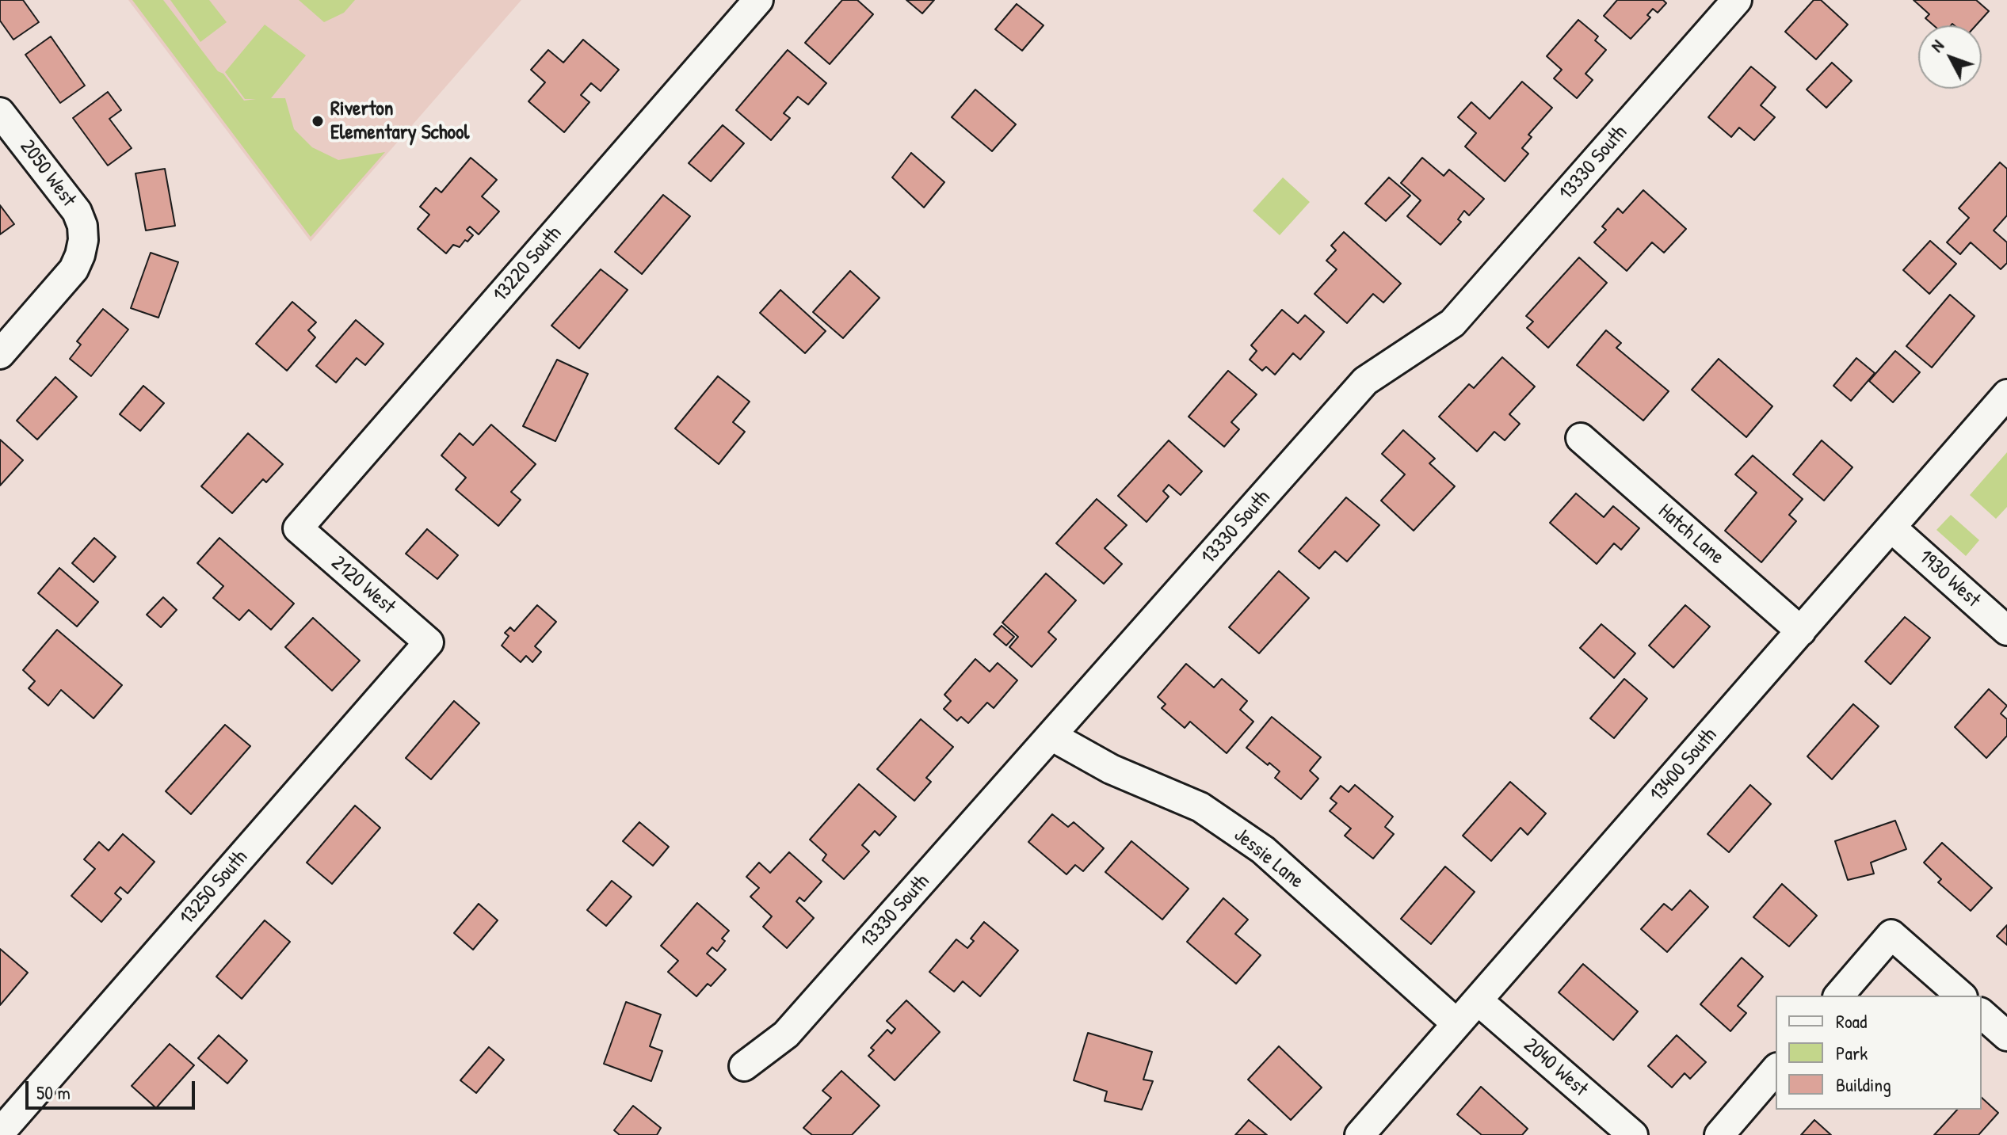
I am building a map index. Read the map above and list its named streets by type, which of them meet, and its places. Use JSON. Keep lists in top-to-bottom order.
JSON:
{
  "streets": {
    "street": [
      "13330 South",
      "2050 West",
      "13220 South",
      "Hatch Lane",
      "1930 West",
      "2120 West",
      "13400 South",
      "Jessie Lane",
      "13250 South",
      "2040 West"
    ]
  },
  "crossings": [
    ["13330 South", "Jessie Lane"],
    ["13220 South", "2120 West"],
    ["Hatch Lane", "13400 South"],
    ["1930 West", "13400 South"],
    ["2120 West", "13250 South"],
    ["13400 South", "Jessie Lane"],
    ["13400 South", "2040 West"]
  ],
  "places": ["Riverton Elementary School"],
  "legend": ["Road", "Park", "Building"],
  "scale_bar": "50 m",
  "north": "top left"
}
